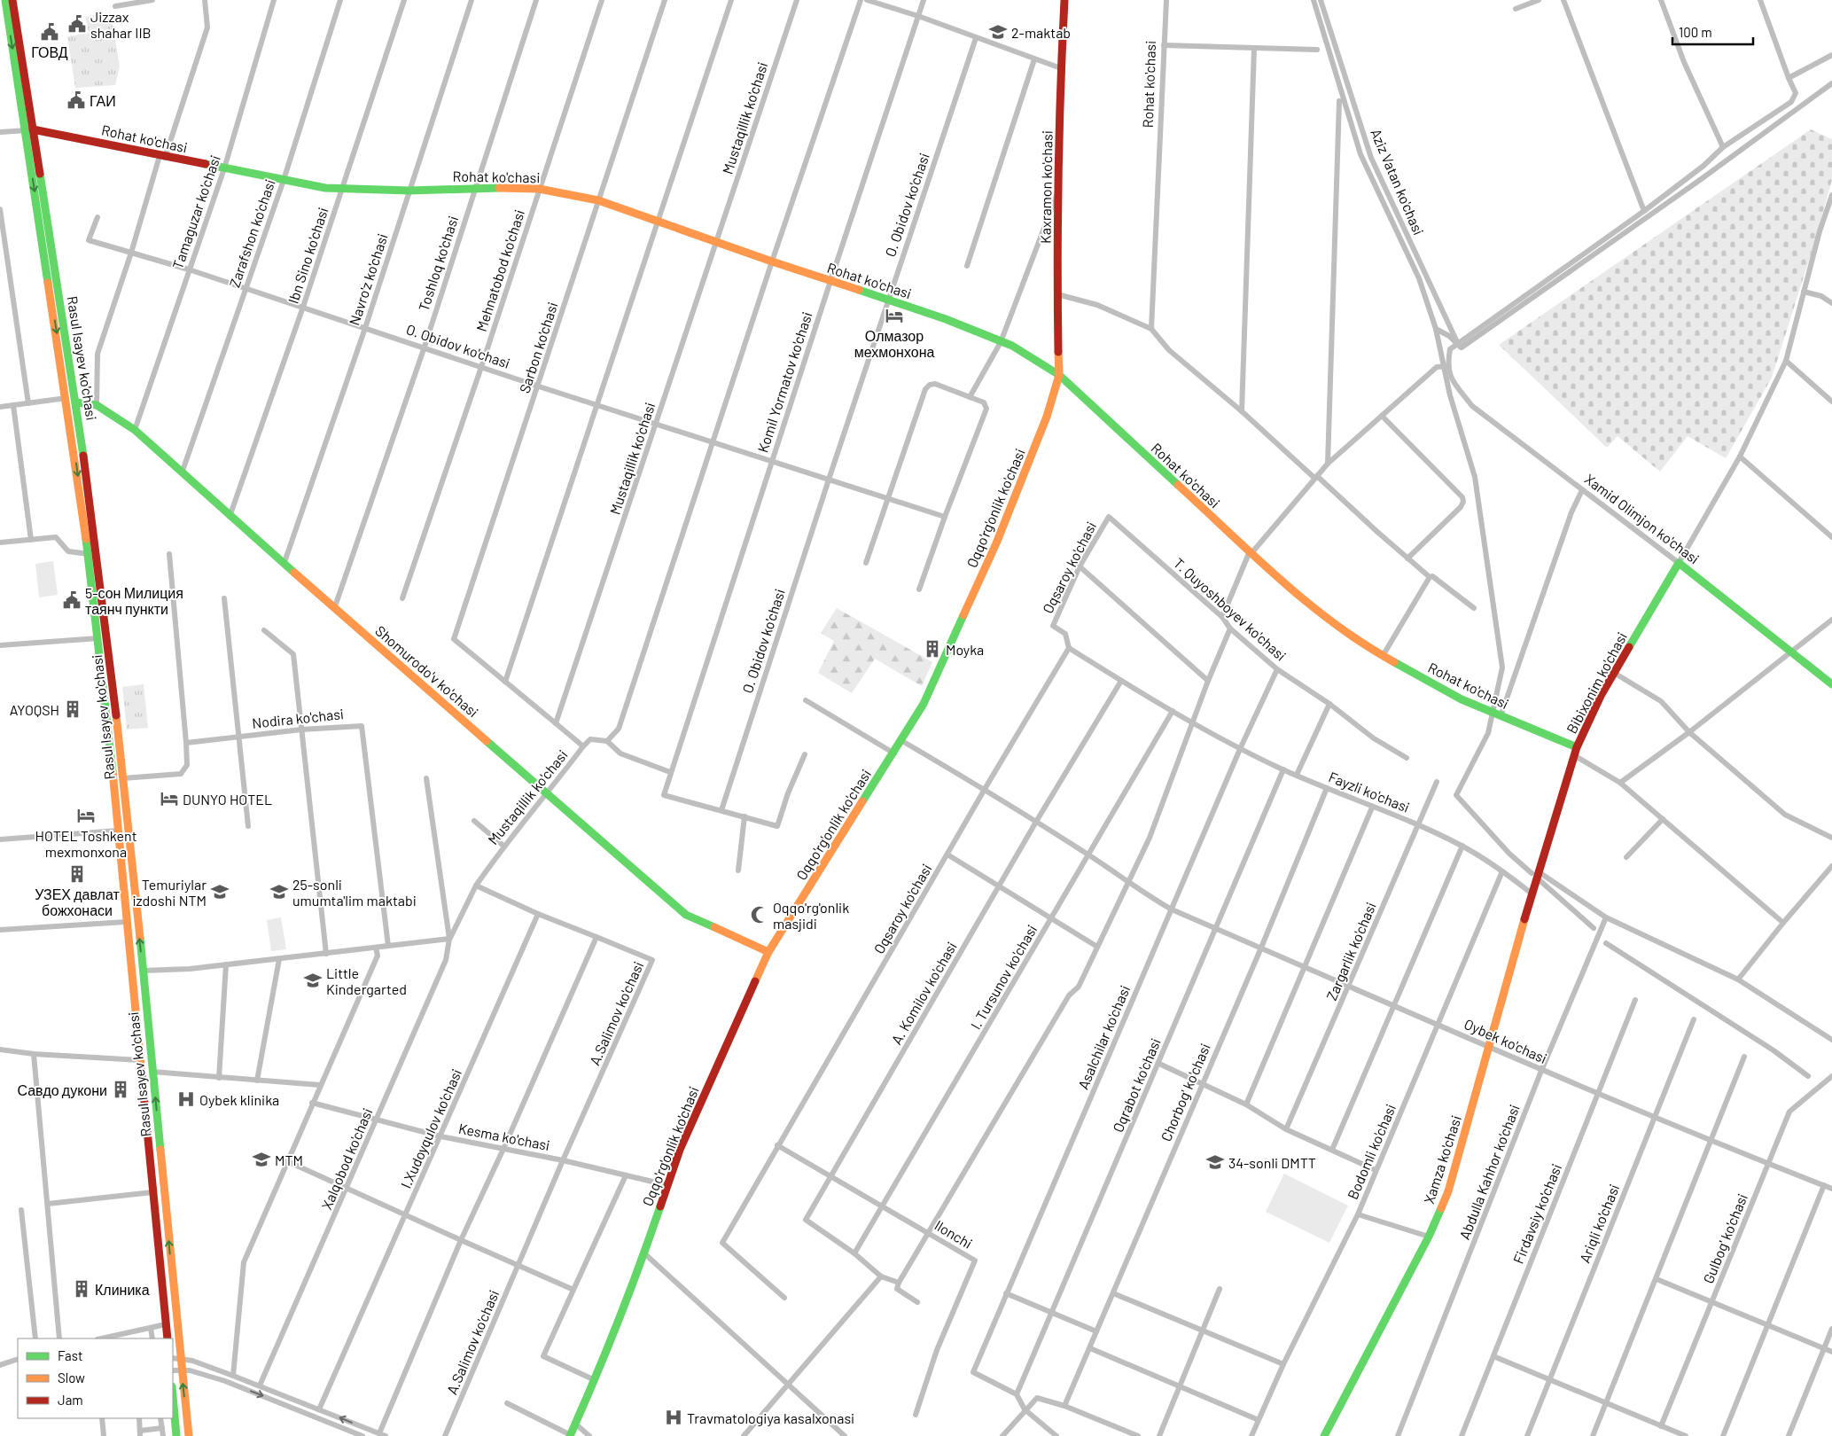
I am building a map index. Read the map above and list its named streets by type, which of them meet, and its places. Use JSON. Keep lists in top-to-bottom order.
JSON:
{
  "streets": {
    "street": [
      "Rohat ko'chasi",
      "Mustaqillik ko'chasi",
      "Aziz Vatan ko'chasi",
      "Kaxramon ko'chasi",
      "O. Obidov ko'chasi",
      "Tamaguzar ko'chasi",
      "Zarafshon ko'chasi",
      "Ibn Sino ko'chasi",
      "Toshloq ko'chasi",
      "Mehnatobod ko'chasi",
      "Navro'z ko'chasi",
      "Sarbon ko'chasi",
      "Rasul Isayev ko'chasi",
      "Komil Yormatov ko'chasi",
      "Oqqo'rg'onlik ko'chasi",
      "Xamid Olimjon ko'chasi",
      "Oqsaroy ko'chasi",
      "T. Quyoshboyev ko'chasi",
      "Shomurodo'v ko'chasi",
      "Bibixonim ko'chasi",
      "Nodira ko'chasi",
      "Fayzli ko'chasi",
      "Zargarlik ko'chasi",
      "I. Tursunov ko'chasi",
      "A. Komilov ko'chasi",
      "A.Salimov ko'chasi",
      "Asalchilar ko'chasi",
      "Oybek ko'chasi",
      "Oqrabot ko'chasi",
      "Chorbog' ko'chasi",
      "I.Xudoyqulov ko'chasi",
      "Kesma ko'chasi",
      "Bodomli ko'chasi",
      "Xalqobod ko'chasi",
      "Xamza ko'chasi",
      "Abdulla Kahhor ko'chasi",
      "Firdavsiy ko'chasi",
      "Ariqli ko'chasi",
      "Ilonchi",
      "Gulbog' ko'chasi"
    ]
  },
  "crossings": [
    ["Rohat ko'chasi", "Mustaqillik ko'chasi"],
    ["Rohat ko'chasi", "Kaxramon ko'chasi"],
    ["Rohat ko'chasi", "O. Obidov ko'chasi"],
    ["Rohat ko'chasi", "Tamaguzar ko'chasi"],
    ["Rohat ko'chasi", "Zarafshon ko'chasi"],
    ["Rohat ko'chasi", "Ibn Sino ko'chasi"],
    ["Rohat ko'chasi", "Toshloq ko'chasi"],
    ["Rohat ko'chasi", "Mehnatobod ko'chasi"],
    ["Rohat ko'chasi", "Navro'z ko'chasi"],
    ["Rohat ko'chasi", "Sarbon ko'chasi"],
    ["Rohat ko'chasi", "Rasul Isayev ko'chasi"],
    ["Rohat ko'chasi", "Komil Yormatov ko'chasi"],
    ["Rohat ko'chasi", "Oqqo'rg'onlik ko'chasi"],
    ["Rohat ko'chasi", "Bibixonim ko'chasi"],
    ["Mustaqillik ko'chasi", "O. Obidov ko'chasi"],
    ["Mustaqillik ko'chasi", "Sarbon ko'chasi"],
    ["Mustaqillik ko'chasi", "Shomurodo'v ko'chasi"],
    ["Mustaqillik ko'chasi", "Xalqobod ko'chasi"],
    ["Kaxramon ko'chasi", "Oqqo'rg'onlik ko'chasi"],
    ["O. Obidov ko'chasi", "Tamaguzar ko'chasi"],
    ["O. Obidov ko'chasi", "Zarafshon ko'chasi"],
    ["O. Obidov ko'chasi", "Ibn Sino ko'chasi"],
    ["O. Obidov ko'chasi", "Toshloq ko'chasi"],
    ["O. Obidov ko'chasi", "Mehnatobod ko'chasi"],
    ["O. Obidov ko'chasi", "Navro'z ko'chasi"],
    ["O. Obidov ko'chasi", "Sarbon ko'chasi"],
    ["O. Obidov ko'chasi", "Komil Yormatov ko'chasi"],
    ["Tamaguzar ko'chasi", "Shomurodo'v ko'chasi"],
    ["Zarafshon ko'chasi", "Shomurodo'v ko'chasi"],
    ["Ibn Sino ko'chasi", "Shomurodo'v ko'chasi"],
    ["Toshloq ko'chasi", "Shomurodo'v ko'chasi"],
    ["Navro'z ko'chasi", "Shomurodo'v ko'chasi"],
    ["Rasul Isayev ko'chasi", "Shomurodo'v ko'chasi"],
    ["Oqqo'rg'onlik ko'chasi", "Shomurodo'v ko'chasi"],
    ["Oqqo'rg'onlik ko'chasi", "Oybek ko'chasi"],
    ["Oqqo'rg'onlik ko'chasi", "Kesma ko'chasi"],
    ["Xamid Olimjon ko'chasi", "Bibixonim ko'chasi"],
    ["Oqsaroy ko'chasi", "T. Quyoshboyev ko'chasi"],
    ["Oqsaroy ko'chasi", "Fayzli ko'chasi"],
    ["Oqsaroy ko'chasi", "Oybek ko'chasi"],
    ["Oqsaroy ko'chasi", "Ilonchi"],
    ["T. Quyoshboyev ko'chasi", "Asalchilar ko'chasi"],
    ["Bibixonim ko'chasi", "Xamza ko'chasi"],
    ["Fayzli ko'chasi", "Zargarlik ko'chasi"],
    ["Fayzli ko'chasi", "I. Tursunov ko'chasi"],
    ["Fayzli ko'chasi", "A. Komilov ko'chasi"],
    ["Fayzli ko'chasi", "Asalchilar ko'chasi"],
    ["Fayzli ko'chasi", "Oqrabot ko'chasi"],
    ["Fayzli ko'chasi", "Chorbog' ko'chasi"],
    ["Fayzli ko'chasi", "Bodomli ko'chasi"],
    ["Fayzli ko'chasi", "Xamza ko'chasi"],
    ["Zargarlik ko'chasi", "Oybek ko'chasi"],
    ["I. Tursunov ko'chasi", "A. Komilov ko'chasi"],
    ["I. Tursunov ko'chasi", "Oybek ko'chasi"],
    ["I. Tursunov ko'chasi", "Ilonchi"],
    ["A. Komilov ko'chasi", "Oybek ko'chasi"],
    ["A. Komilov ko'chasi", "Ilonchi"],
    ["A.Salimov ko'chasi", "Kesma ko'chasi"],
    ["Asalchilar ko'chasi", "Oybek ko'chasi"],
    ["Asalchilar ko'chasi", "Oqrabot ko'chasi"],
    ["Oybek ko'chasi", "Oqrabot ko'chasi"],
    ["Oybek ko'chasi", "Chorbog' ko'chasi"],
    ["Oybek ko'chasi", "Bodomli ko'chasi"],
    ["Oybek ko'chasi", "Xamza ko'chasi"],
    ["Oybek ko'chasi", "Abdulla Kahhor ko'chasi"],
    ["Oybek ko'chasi", "Firdavsiy ko'chasi"],
    ["Oybek ko'chasi", "Ariqli ko'chasi"],
    ["Oybek ko'chasi", "Gulbog' ko'chasi"],
    ["I.Xudoyqulov ko'chasi", "Kesma ko'chasi"],
    ["Kesma ko'chasi", "Xalqobod ko'chasi"]
  ],
  "places": {
    "public building": [
      "Jizzax shahar IIB",
      "ГОВД",
      "ГАИ",
      "5-сон Милиция таянч пункти"
    ],
    "school or university": [
      "2-maktab",
      "Temuriylar izdoshi NTM",
      "25-sonli umumta'lim maktabi",
      "Little Kindergarted",
      "MTM",
      "34-sonli DMTT"
    ],
    "hotel": ["Олмазор мехмонхона", "DUNYO HOTEL", "HOTEL Toshkent mexmonxona"],
    "building": [
      "Moyka",
      "AYOQSH",
      "УЗЕХ давлат божхонаси",
      "Савдо дукони",
      "Клиника"
    ],
    "mosque": ["Oqqo'rg'onlik masjidi"],
    "hospital": ["Oybek klinika", "Travmatologiya kasalxonasi"]
  },
  "legend": ["Fast", "Slow", "Jam"],
  "scale_bar": "100 m"
}
